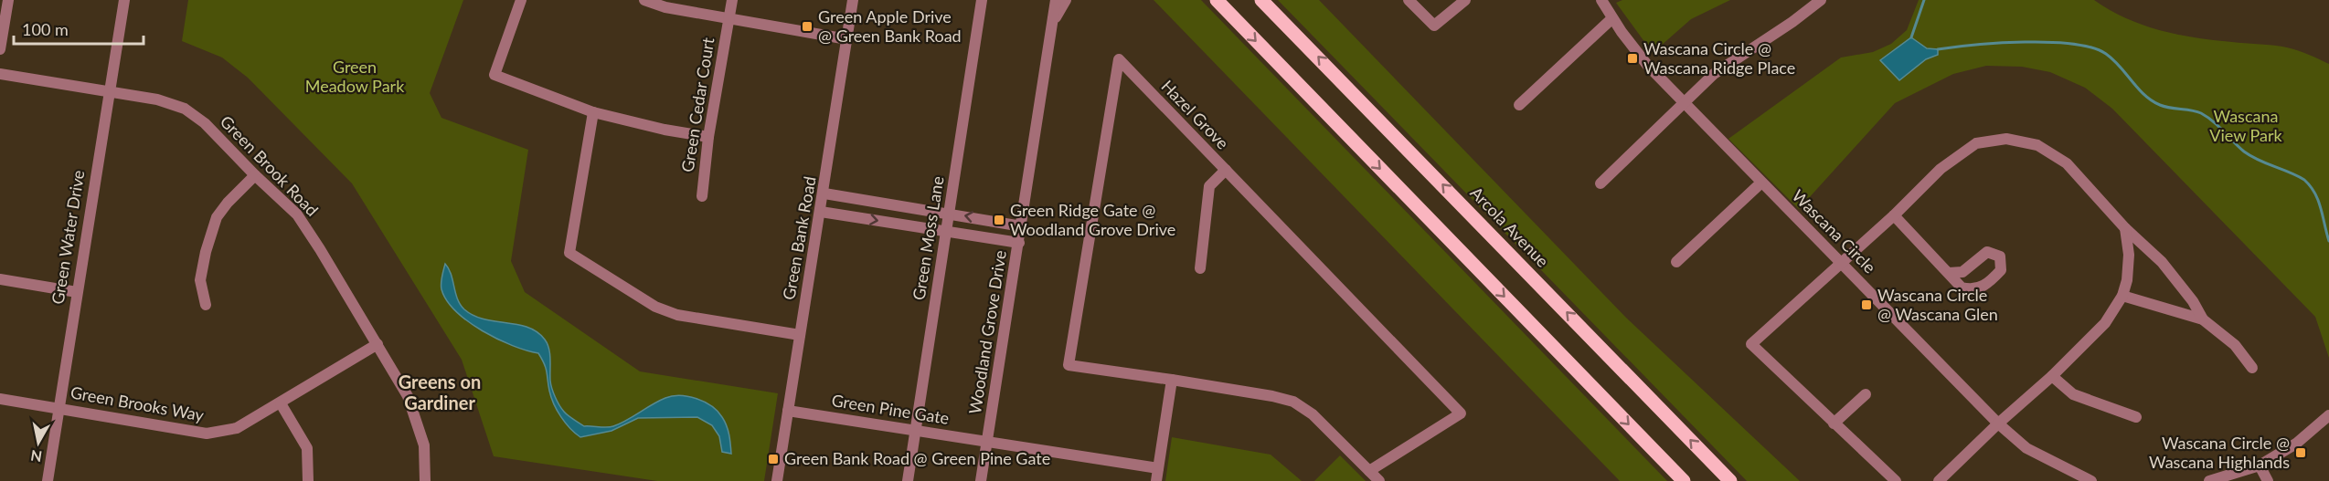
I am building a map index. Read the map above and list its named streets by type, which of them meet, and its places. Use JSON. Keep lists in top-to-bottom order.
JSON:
{
  "streets": {
    "main road": ["Arcola Avenue"],
    "street": [
      "Green Cedar Court",
      "Hazel Grove",
      "Green Brook Road",
      "Wascana Circle",
      "Green Water Drive",
      "Green Bank Road",
      "Green Moss Lane",
      "Woodland Grove Drive",
      "Green Brooks Way",
      "Green Pine Gate"
    ]
  },
  "crossings": [
    ["Green Brook Road", "Green Water Drive"],
    ["Green Brook Road", "Green Brooks Way"],
    ["Green Water Drive", "Green Brooks Way"],
    ["Green Bank Road", "Green Pine Gate"],
    ["Green Moss Lane", "Green Pine Gate"],
    ["Woodland Grove Drive", "Green Pine Gate"]
  ],
  "districts": ["Greens on Gardiner"],
  "parks": ["Green Meadow Park", "Wascana View Park"],
  "places": {
    "transit": [
      "Green Apple Drive @ Green Bank Road",
      "Wascana Circle @ Wascana Ridge Place",
      "Green Ridge Gate @ Woodland Grove Drive",
      "Wascana Circle @ Wascana Glen",
      "Wascana Circle @ Wascana Highlands",
      "Green Bank Road @ Green Pine Gate"
    ]
  },
  "scale_bar": "100 m",
  "north": "bottom"
}
